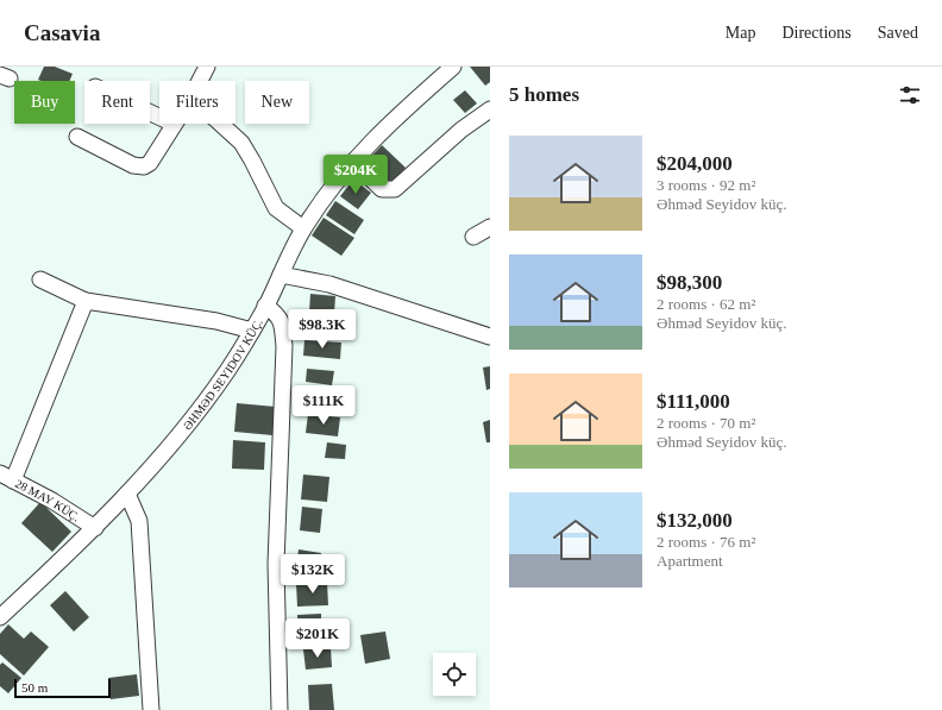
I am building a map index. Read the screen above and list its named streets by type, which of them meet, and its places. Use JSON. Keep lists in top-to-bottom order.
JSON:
{
  "streets": {
    "street": ["ƏHMƏD SEYIDOV KÜÇ.", "28 MAY KÜÇ."]
  },
  "crossings": [
    ["ƏHMƏD SEYIDOV KÜÇ.", "28 MAY KÜÇ."]
  ],
  "scale_bar": "50 m",
  "page": {
    "header": "Casavia",
    "nav": ["Map", "Directions", "Saved"],
    "heading": "5 homes",
    "chip": [
      "Buy",
      "Rent",
      "Filters",
      "New"
    ],
    "list": [
      {
        "name": "$204,000",
        "note": "3 rooms · 92 m² · Əhməd Seyidov küç."
      },
      {
        "name": "$98,300",
        "note": "2 rooms · 62 m² · Əhməd Seyidov küç."
      },
      {
        "name": "$111,000",
        "note": "2 rooms · 70 m² · Əhməd Seyidov küç."
      },
      {
        "name": "$132,000",
        "note": "2 rooms · 76 m² · Apartment"
      }
    ],
    "price": [
      "$204K",
      "$98.3K",
      "$111K",
      "$132K",
      "$201K"
    ],
    "scale": "50 m"
  }
}
